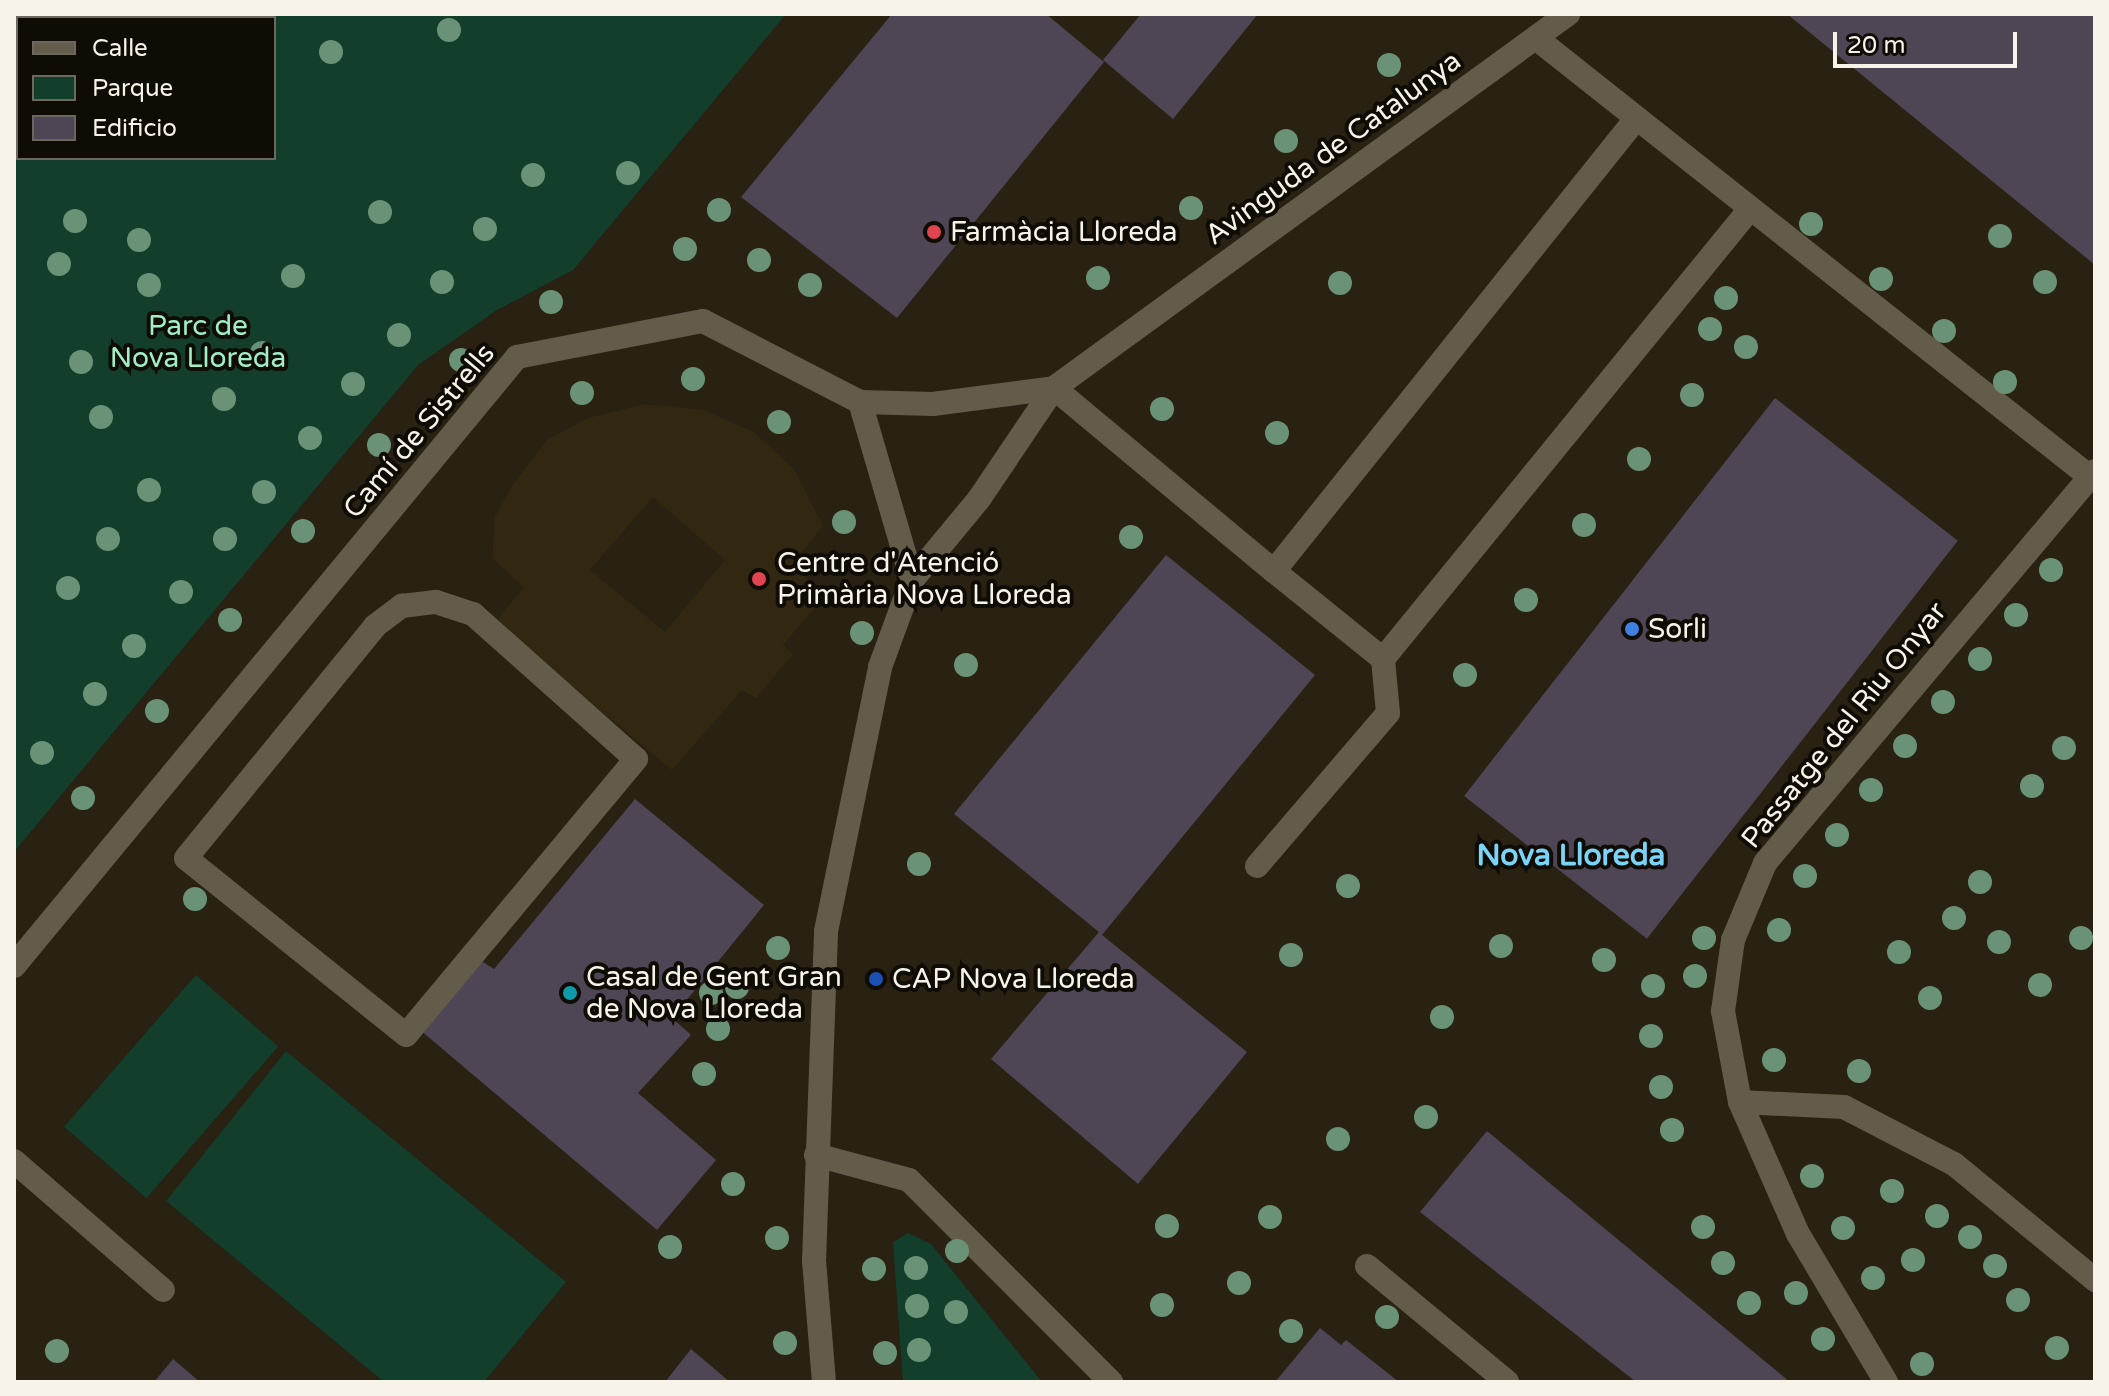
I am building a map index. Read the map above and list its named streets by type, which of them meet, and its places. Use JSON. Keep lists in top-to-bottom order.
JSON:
{
  "streets": {
    "street": ["Avinguda de Catalunya", "Camí de Sistrells", "Passatge del Riu Onyar"]
  },
  "crossings": [
    ["Avinguda de Catalunya", "Camí de Sistrells"]
  ],
  "districts": ["Nova Lloreda"],
  "parks": ["Parc de Nova Lloreda"],
  "places": [
    "Farmàcia Lloreda",
    "Centre d'Atenció Primària Nova Lloreda",
    "Sorli",
    "CAP Nova Lloreda",
    "Casal de Gent Gran de Nova Lloreda"
  ],
  "legend": ["Calle", "Parque", "Edificio"],
  "scale_bar": "20 m"
}
